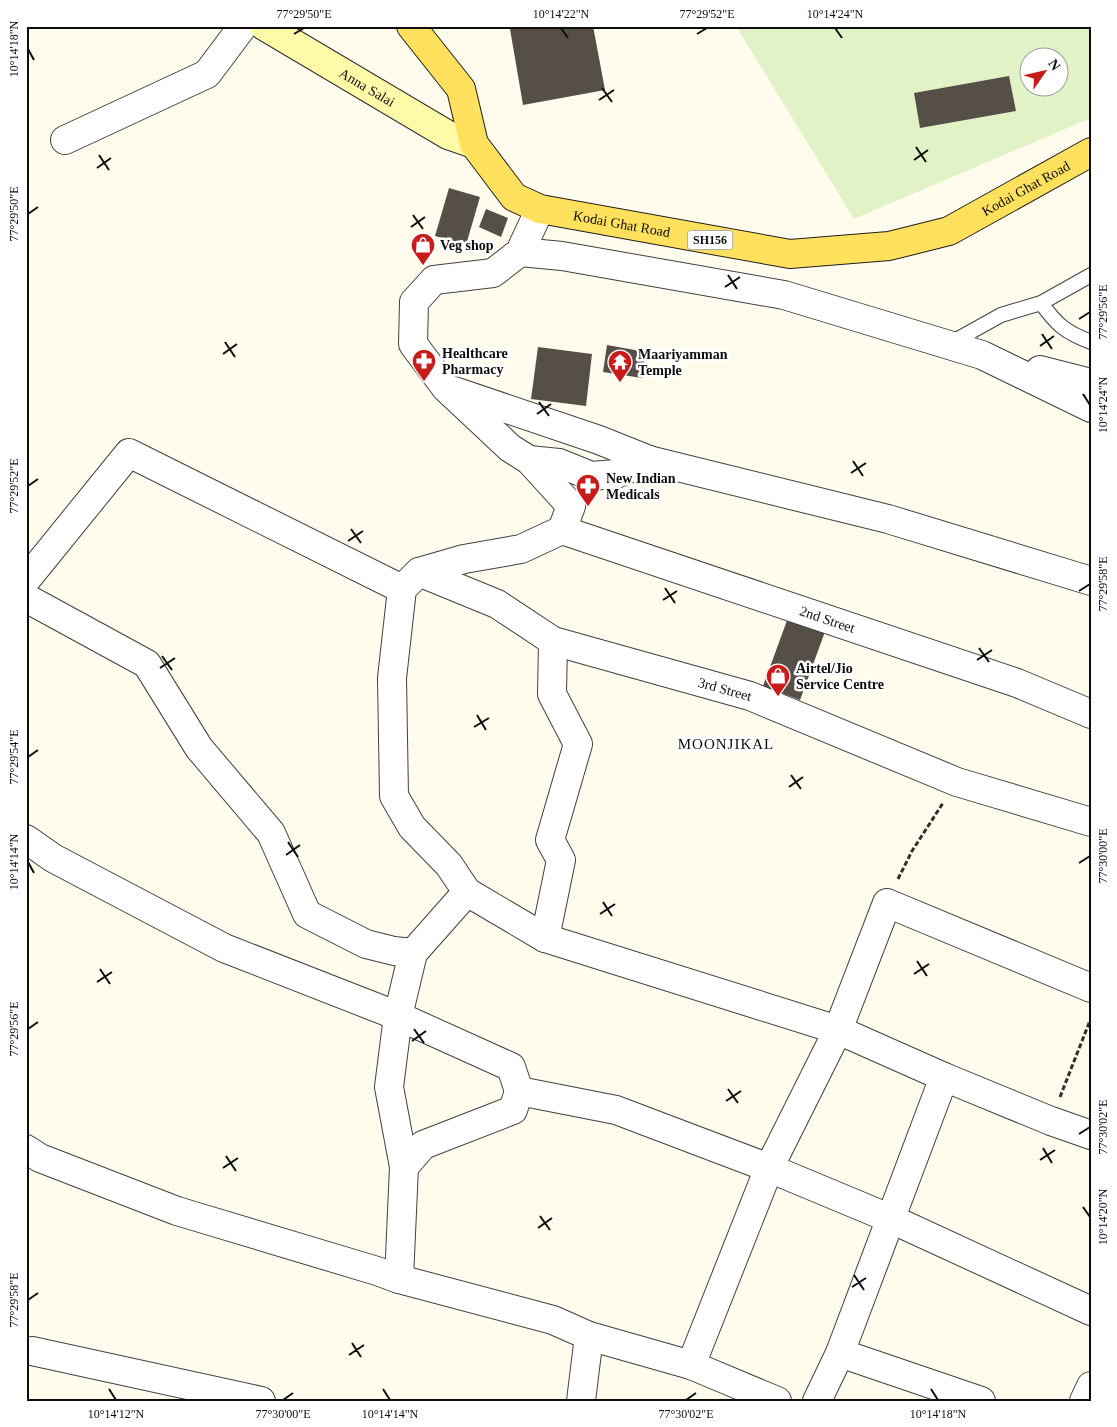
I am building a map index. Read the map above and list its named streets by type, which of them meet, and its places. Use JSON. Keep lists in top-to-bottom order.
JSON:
{
  "streets": {
    "main road": ["Kodai Ghat Road", "SH156"],
    "street": ["Anna Salai", "2nd Street", "3rd Street"]
  },
  "crossings": [
    ["Anna Salai", "Kodai Ghat Road"]
  ],
  "districts": ["MOONJIKAL"],
  "places": {
    "shop": ["Veg shop", "Airtel/Jio Service Centre"],
    "pharmacy": ["Healthcare Pharmacy", "New Indian Medicals"],
    "temple": ["Maariyamman Temple"]
  },
  "north": "top right",
  "coordinates": [
    "77°29'50\"E",
    "10°14'22\"N",
    "77°29'52\"E",
    "10°14'24\"N",
    "10°14'18\"N",
    "77°29'56\"E",
    "77°29'58\"E",
    "77°29'54\"E",
    "77°30'00\"E",
    "10°14'14\"N",
    "77°30'02\"E",
    "10°14'20\"N",
    "10°14'12\"N"
  ]
}
